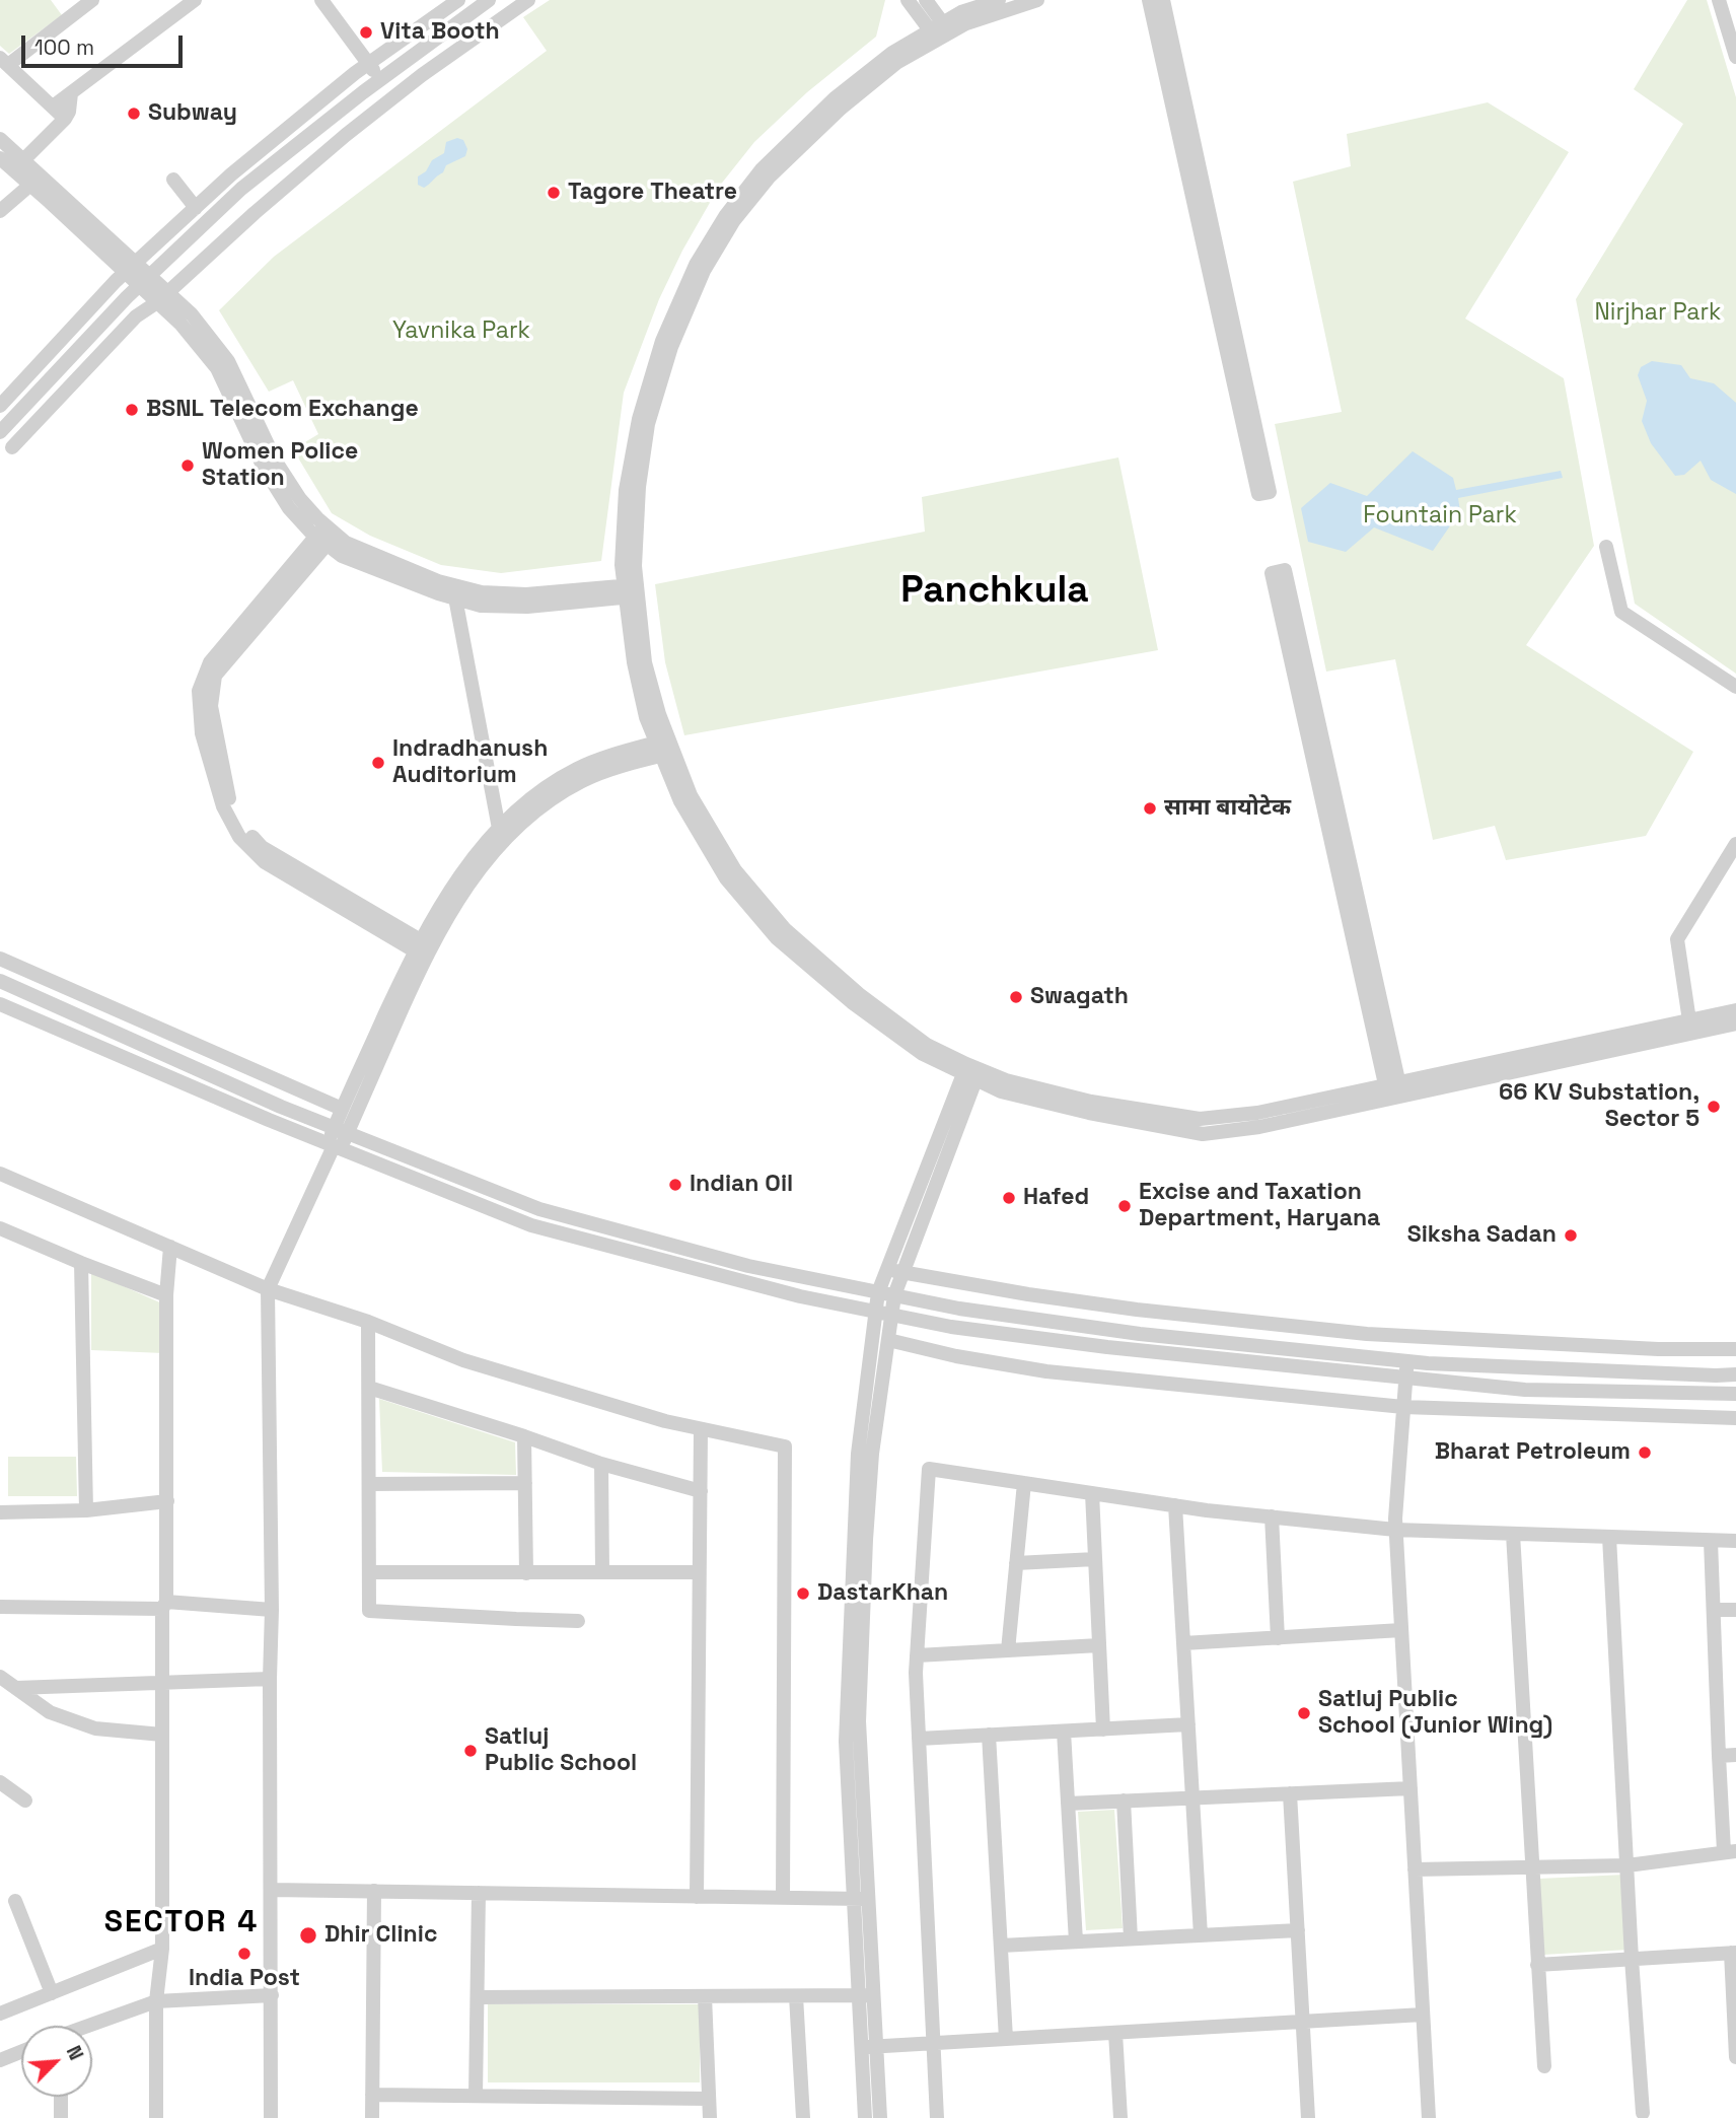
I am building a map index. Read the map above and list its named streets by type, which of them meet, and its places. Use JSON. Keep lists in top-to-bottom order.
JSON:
{
  "districts": ["Panchkula", "SECTOR 4"],
  "parks": ["Nirjhar Park", "Yavnika Park", "Fountain Park"],
  "places": [
    "Vita Booth",
    "Subway",
    "Tagore Theatre",
    "BSNL Telecom Exchange",
    "Women Police Station",
    "Indradhanush Auditorium",
    "सामा बायोटेक",
    "Swagath",
    "66 KV Substation, Sector 5",
    "Indian Oil",
    "Hafed",
    "Excise and Taxation Department, Haryana",
    "Siksha Sadan",
    "Bharat Petroleum",
    "DastarKhan",
    "Satluj Public School (Junior Wing)",
    "Satluj Public School",
    "Dhir Clinic",
    "India Post"
  ],
  "scale_bar": "100 m",
  "north": "top right"
}
